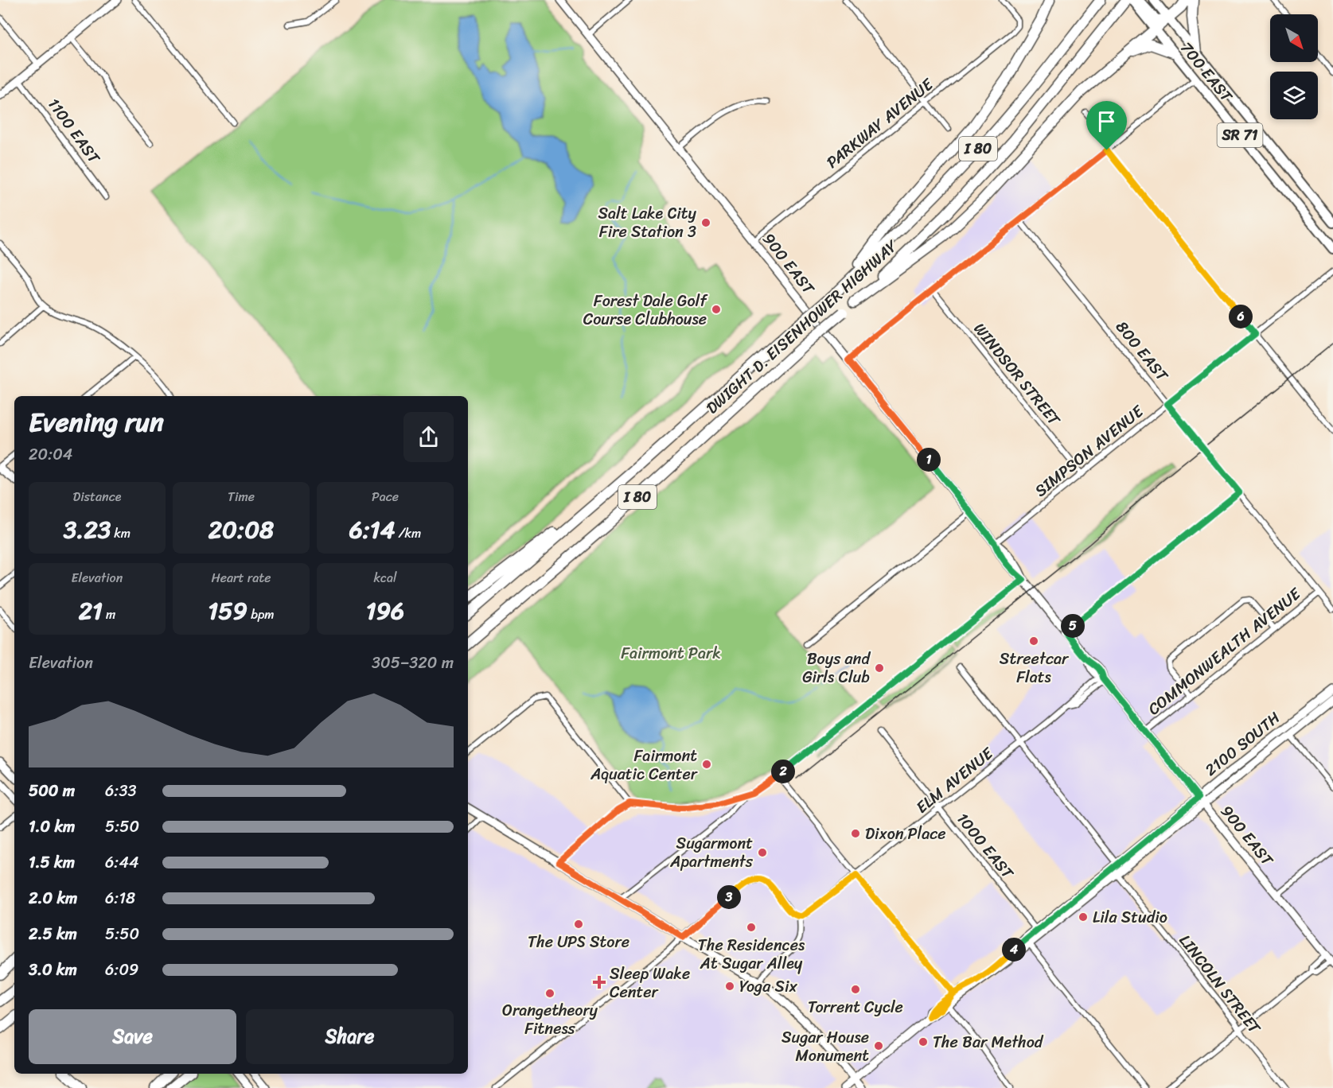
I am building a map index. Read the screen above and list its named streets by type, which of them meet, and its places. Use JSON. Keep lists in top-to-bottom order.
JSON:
{
  "streets": {
    "highway": ["I 80", "DWIGHT D. EISENHOWER HIGHWAY"],
    "main road": ["700 EAST", "SR 71"],
    "street": [
      "PARKWAY AVENUE",
      "1100 EAST",
      "900 EAST",
      "800 EAST",
      "WINDSOR STREET",
      "SIMPSON AVENUE",
      "COMMONWEALTH AVENUE",
      "2100 SOUTH",
      "ELM AVENUE",
      "1000 EAST",
      "LINCOLN STREET"
    ]
  },
  "crossings": [
    ["PARKWAY AVENUE", "900 EAST"],
    ["900 EAST", "SIMPSON AVENUE"],
    ["900 EAST", "COMMONWEALTH AVENUE"],
    ["900 EAST", "2100 SOUTH"],
    ["900 EAST", "ELM AVENUE"],
    ["800 EAST", "SIMPSON AVENUE"],
    ["800 EAST", "COMMONWEALTH AVENUE"],
    ["WINDSOR STREET", "SIMPSON AVENUE"],
    ["2100 SOUTH", "1000 EAST"],
    ["2100 SOUTH", "LINCOLN STREET"],
    ["ELM AVENUE", "1000 EAST"]
  ],
  "parks": ["Fairmont Park"],
  "places": {
    "other": [
      "Salt Lake City Fire Station 3",
      "Forest Dale Golf Course Clubhouse",
      "Streetcar Flats",
      "Boys and Girls Club",
      "Fairmont Aquatic Center",
      "Dixon Place",
      "Sugarmont Apartments",
      "Lila Studio",
      "The UPS Store",
      "The Residences At Sugar Alley",
      "Yoga Six",
      "Torrent Cycle",
      "Orangetheory Fitness",
      "The Bar Method",
      "Sugar House Monument"
    ],
    "health": ["Sleep Wake Center"]
  },
  "north": "bottom right",
  "page": {
    "pins": [
      "6",
      "1",
      "5",
      "2",
      "3",
      "4"
    ],
    "heading": ["Evening run", "20:04"],
    "stats": [
      ["Distance", "3.23 km"],
      ["Time", "20:08"],
      ["Pace", "6:14 /km"],
      ["Elevation", "21 m"],
      ["Heart rate", "159 bpm"],
      ["kcal", "196"]
    ],
    "chart": ["Elevation", "305–320 m"],
    "list": [
      {
        "name": "500 m",
        "note": "6:33"
      },
      {
        "name": "1.0 km",
        "note": "5:50"
      },
      {
        "name": "1.5 km",
        "note": "6:44"
      },
      {
        "name": "2.0 km",
        "note": "6:18"
      },
      {
        "name": "2.5 km",
        "note": "5:50"
      },
      {
        "name": "3.0 km",
        "note": "6:09"
      }
    ],
    "buttons": ["Save", "Share"]
  }
}
